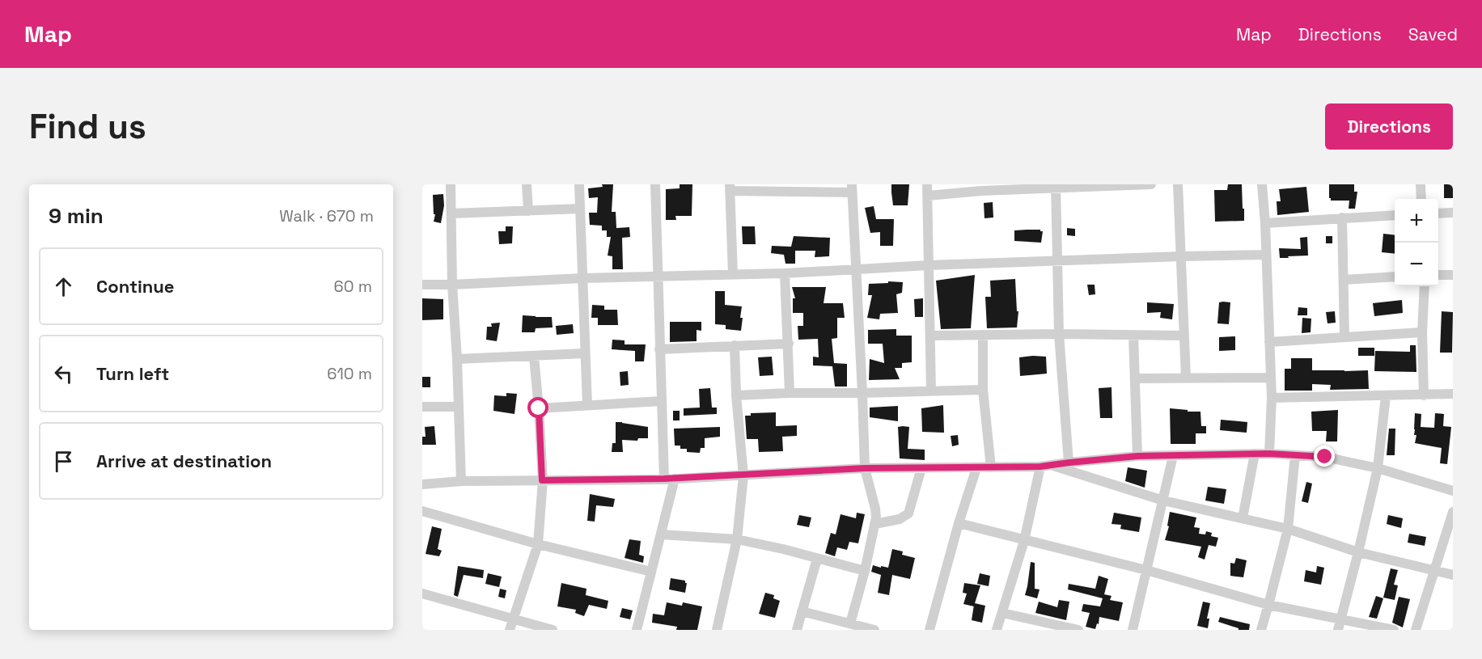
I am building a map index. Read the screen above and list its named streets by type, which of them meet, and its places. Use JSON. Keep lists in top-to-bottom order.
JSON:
{
  "page": {
    "header": "Map",
    "nav": ["Map", "Directions", "Saved"],
    "buttons": "Directions",
    "title": "Find us",
    "heading": ["9 min", "Walk · 670 m"],
    "map_buttons": ["+", "−"],
    "list": [
      ["Continue", "60 m"],
      ["Turn left", "610 m"],
      "Arrive at destination"
    ]
  }
}
